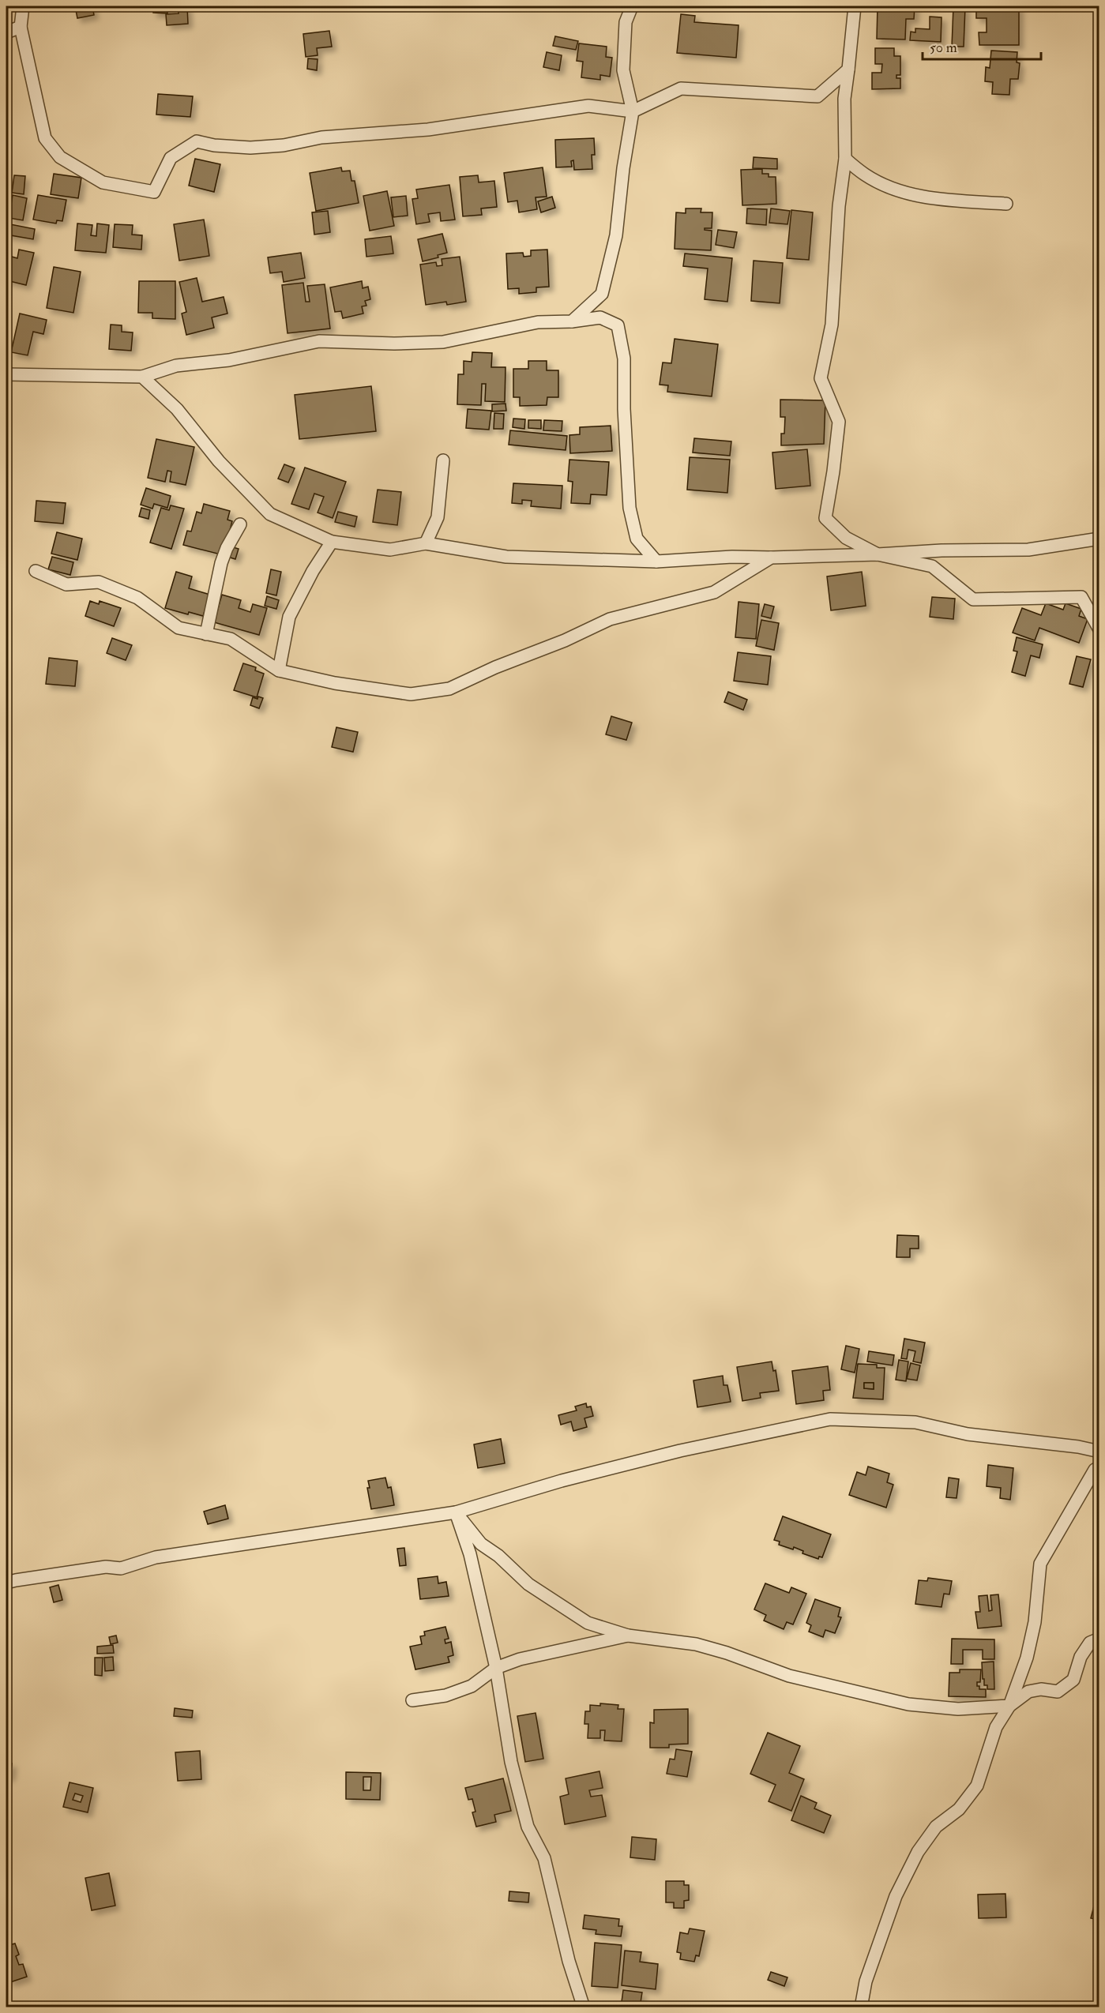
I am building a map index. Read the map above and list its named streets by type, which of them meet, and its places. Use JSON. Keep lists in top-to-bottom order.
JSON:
{
  "scale_bar": "50 m"
}
